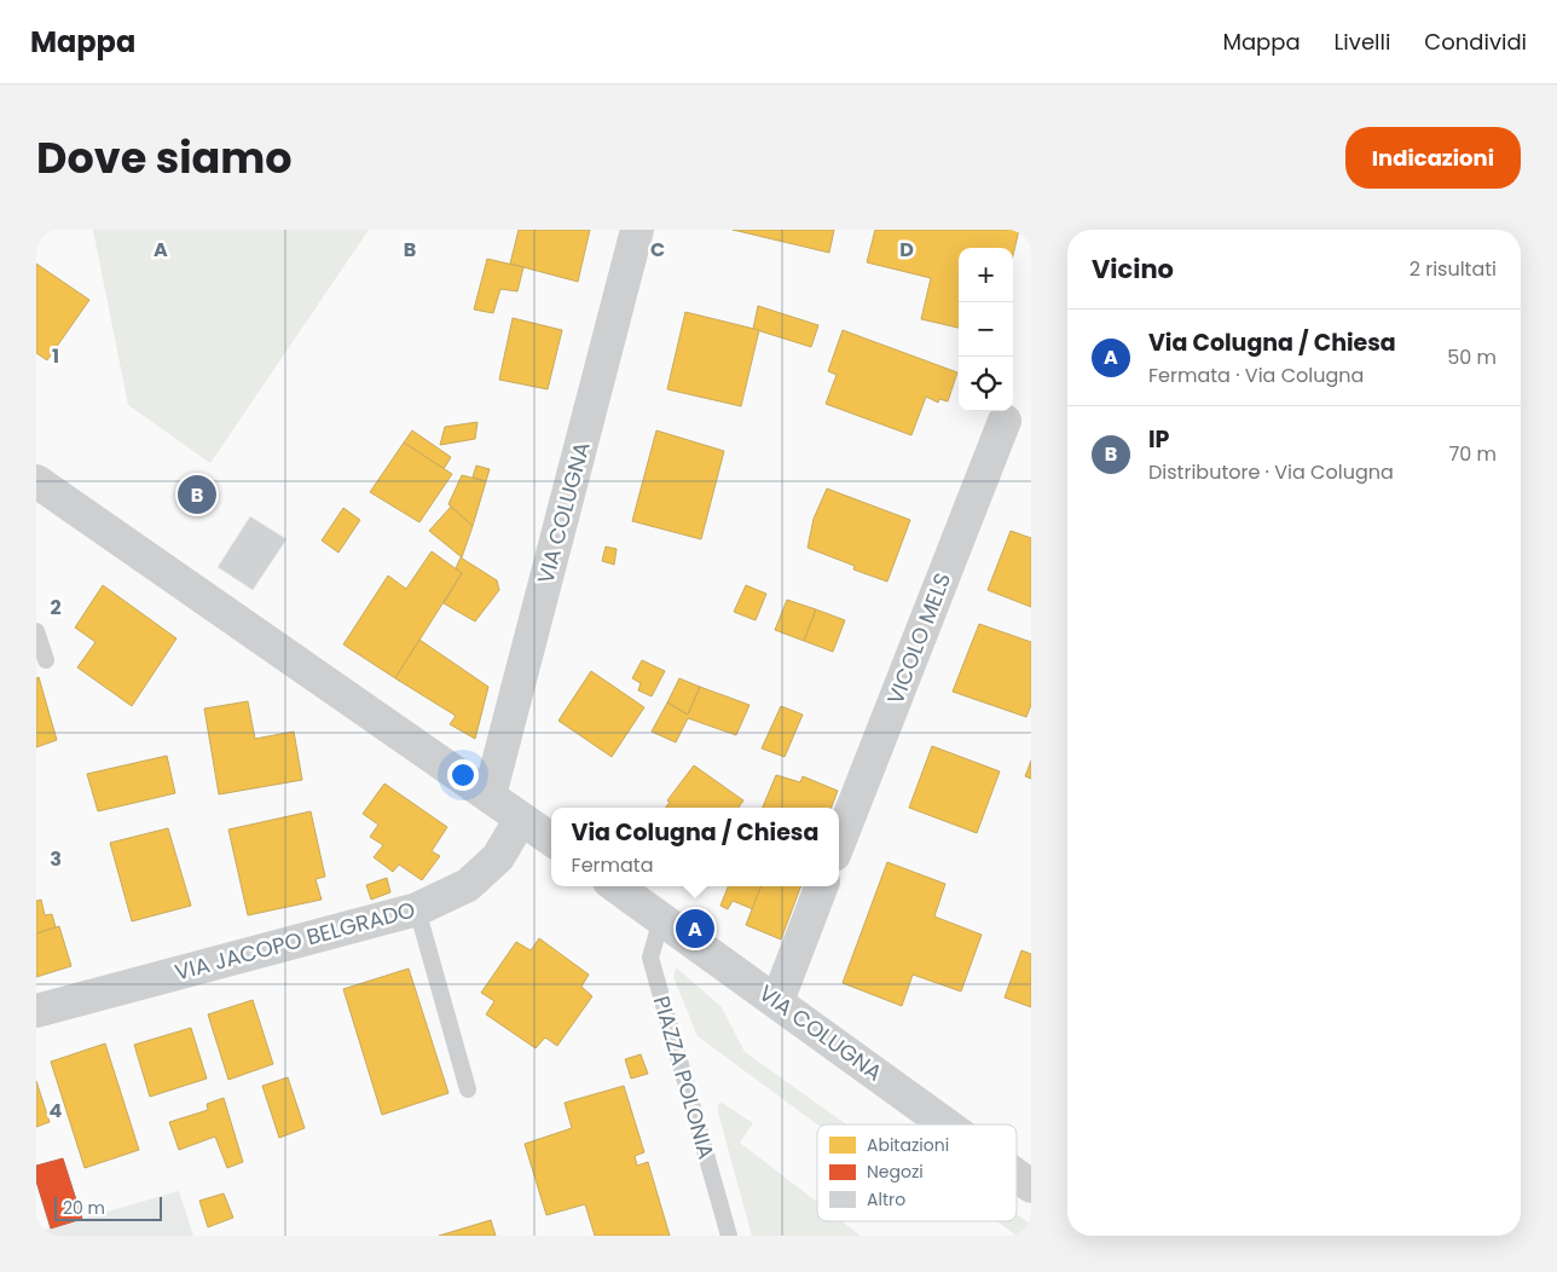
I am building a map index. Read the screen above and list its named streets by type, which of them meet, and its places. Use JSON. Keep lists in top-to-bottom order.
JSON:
{
  "streets": {
    "street": ["VIA COLUGNA", "VICOLO MELS", "VIA JACOPO BELGRADO"],
    "lane": ["PIAZZA POLONIA"]
  },
  "crossings": [
    ["VIA COLUGNA", "PIAZZA POLONIA"]
  ],
  "legend": ["Abitazioni", "Negozi", "Altro"],
  "scale_bar": "20 m",
  "page": {
    "header": "Mappa",
    "nav": ["Mappa", "Livelli", "Condividi"],
    "title": "Dove siamo",
    "buttons": "Indicazioni",
    "heading": ["Vicino", "2 risultati"],
    "map_buttons": ["+", "−"],
    "list": [
      {
        "mark": "A",
        "name": "Via Colugna / Chiesa",
        "note": "Fermata · Via Colugna",
        "value": "50 m"
      },
      {
        "mark": "B",
        "name": "IP",
        "note": "Distributore · Via Colugna",
        "value": "70 m"
      }
    ],
    "pins": ["B", "A"],
    "popup": ["Via Colugna / Chiesa", "Fermata"],
    "scale": "20 m"
  },
  "grid": {
    "columns": [
      "A",
      "B",
      "C",
      "D"
    ],
    "rows": [
      "1",
      "2",
      "3",
      "4"
    ]
  }
}
